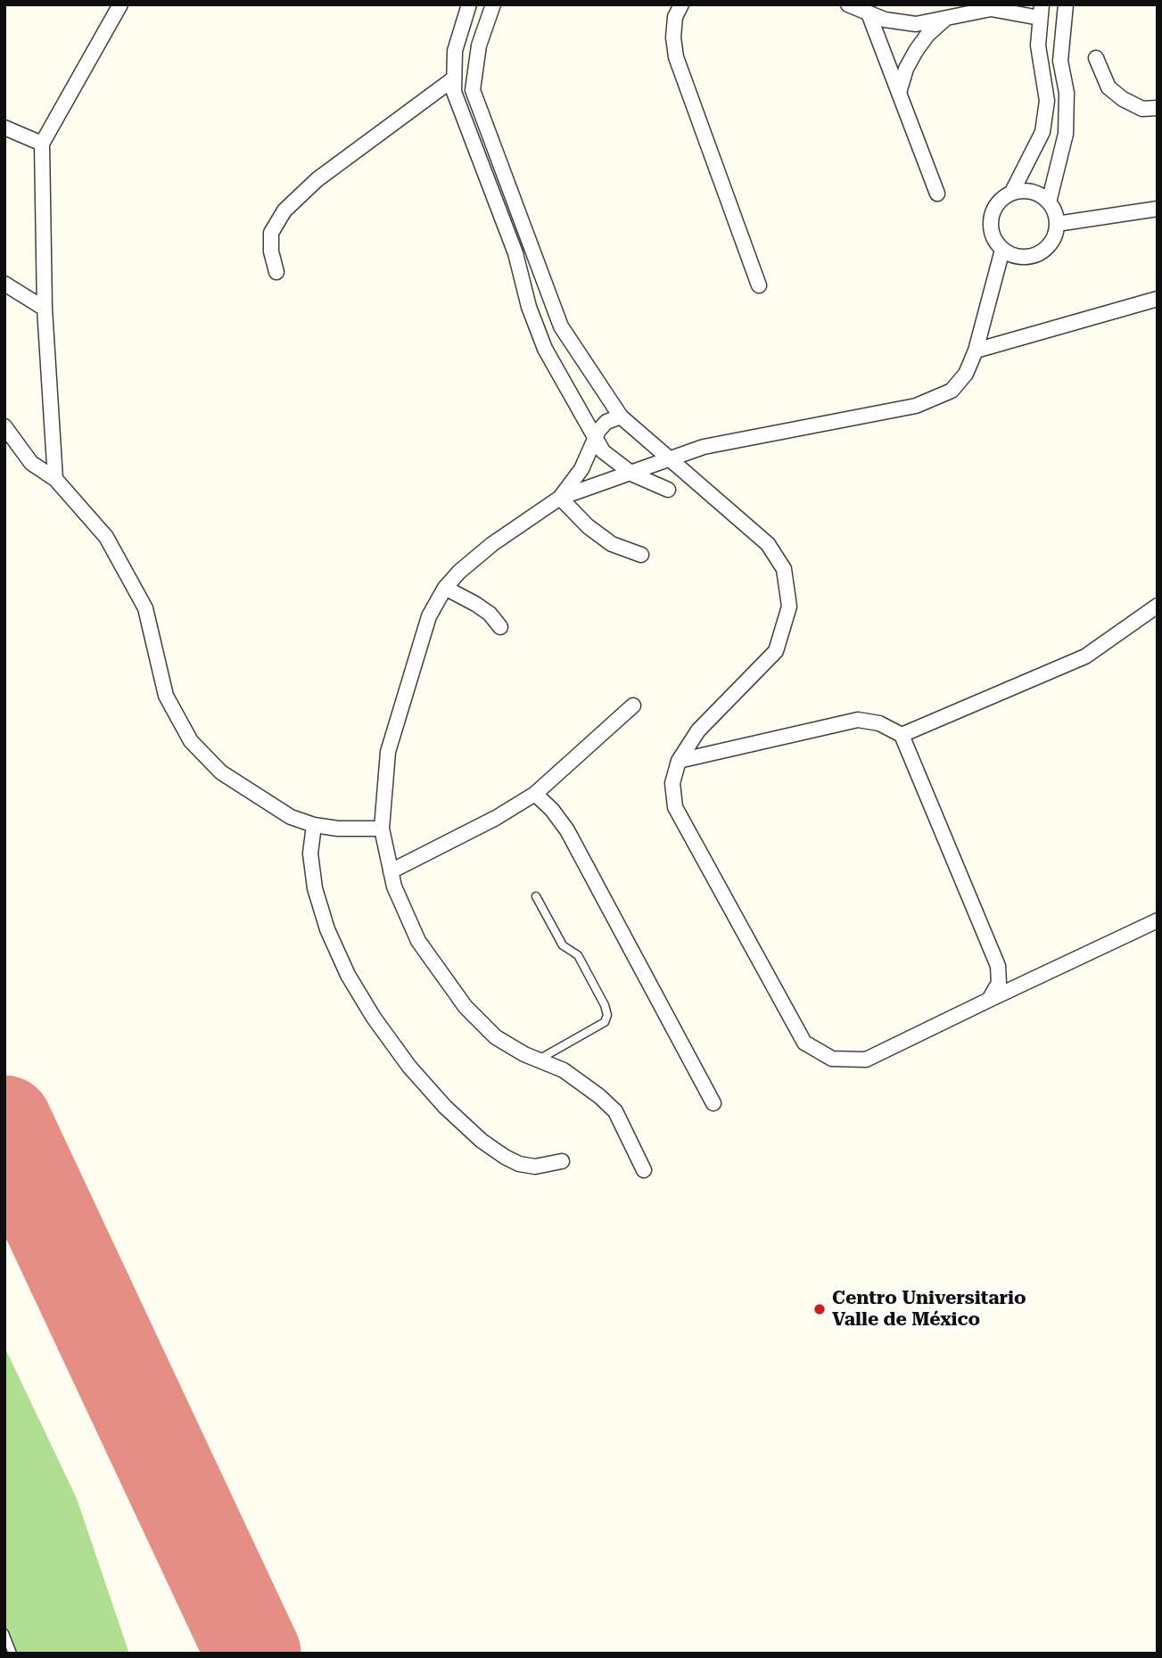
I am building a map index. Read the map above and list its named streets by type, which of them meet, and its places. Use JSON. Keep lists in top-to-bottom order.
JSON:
{
  "places": ["Centro Universitario Valle de México"]
}
